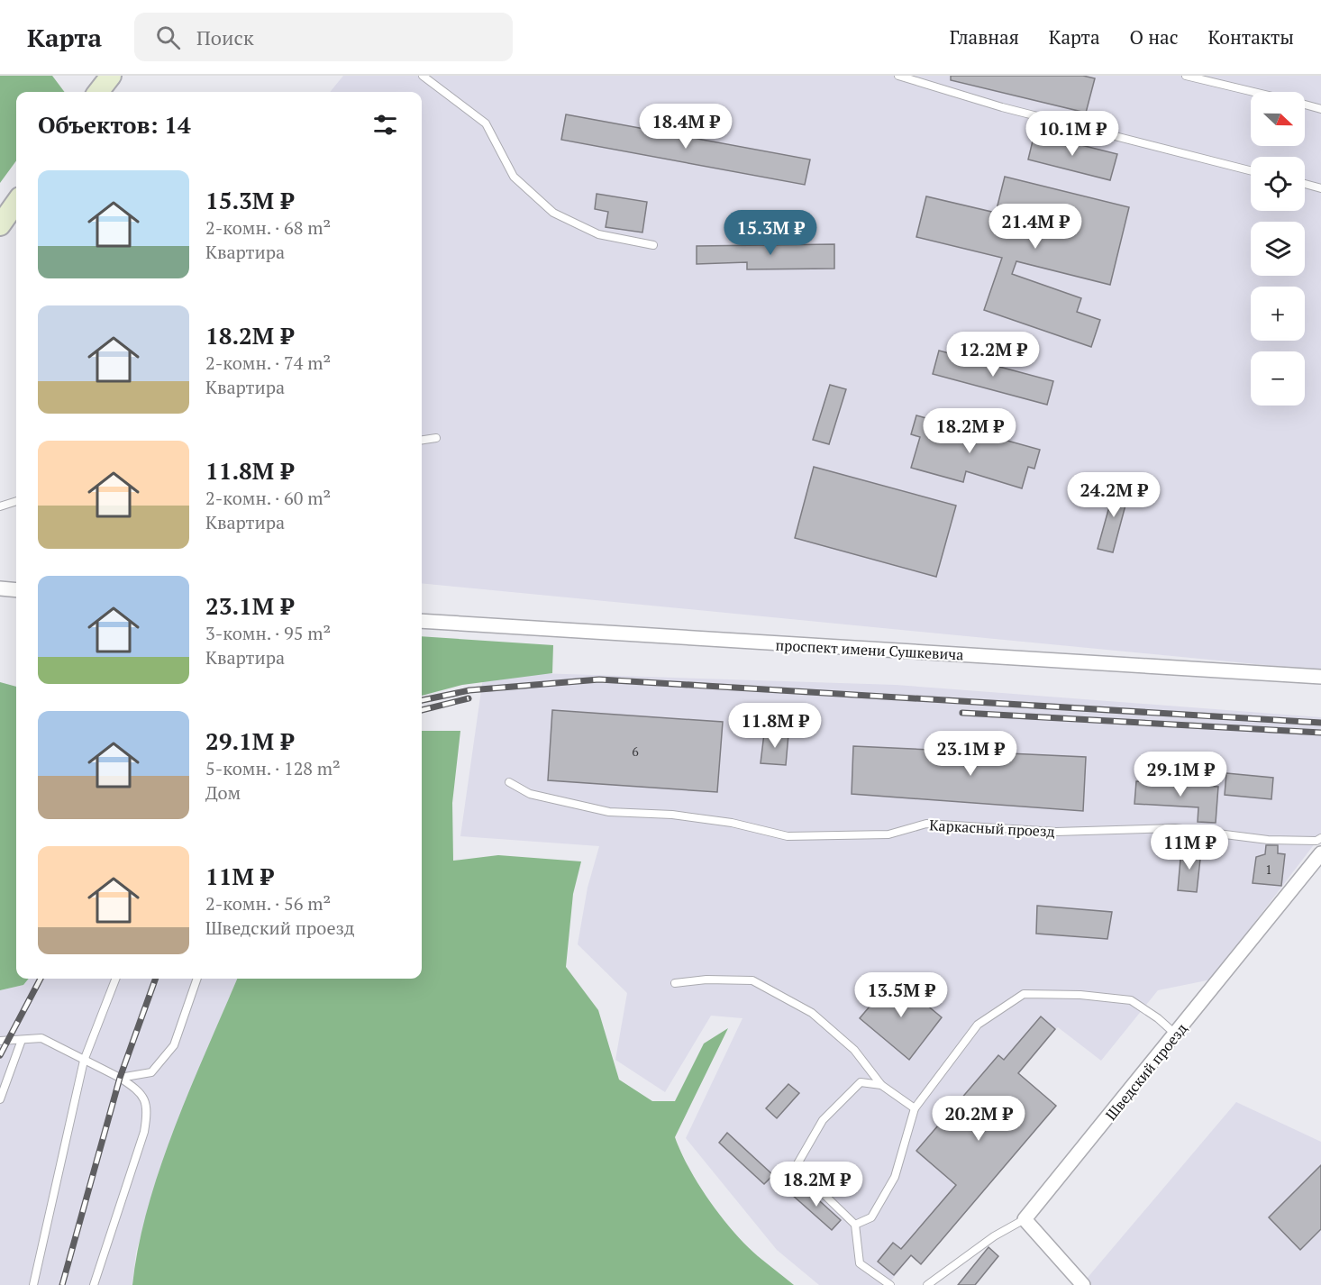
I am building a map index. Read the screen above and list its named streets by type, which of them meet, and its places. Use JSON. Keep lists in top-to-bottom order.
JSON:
{
  "streets": {
    "street": ["проспект имени Сушкевича", "Шведский проезд"],
    "lane": ["Каркасный проезд"]
  },
  "house_numbers": ["6", "1"],
  "north": "right",
  "page": {
    "header": "Карта",
    "search": "Поиск",
    "nav": [
      "Главная",
      "Карта",
      "О нас",
      "Контакты"
    ],
    "map_buttons": ["+", "−"],
    "heading": "Объектов: 14",
    "price": [
      "18.4M ₽",
      "10.1M ₽",
      "21.4M ₽",
      "15.3M ₽",
      "12.2M ₽",
      "18.2M ₽",
      "24.2M ₽",
      "11.8M ₽",
      "23.1M ₽",
      "29.1M ₽",
      "11M ₽",
      "13.5M ₽",
      "20.2M ₽",
      "18.2M ₽"
    ],
    "list": [
      {
        "name": "15.3M ₽",
        "note": "2-комн. · 68 m² · Квартира"
      },
      {
        "name": "18.2M ₽",
        "note": "2-комн. · 74 m² · Квартира"
      },
      {
        "name": "11.8M ₽",
        "note": "2-комн. · 60 m² · Квартира"
      },
      {
        "name": "23.1M ₽",
        "note": "3-комн. · 95 m² · Квартира"
      },
      {
        "name": "29.1M ₽",
        "note": "5-комн. · 128 m² · Дом"
      },
      {
        "name": "11M ₽",
        "note": "2-комн. · 56 m² · Шведский проезд"
      }
    ]
  }
}
